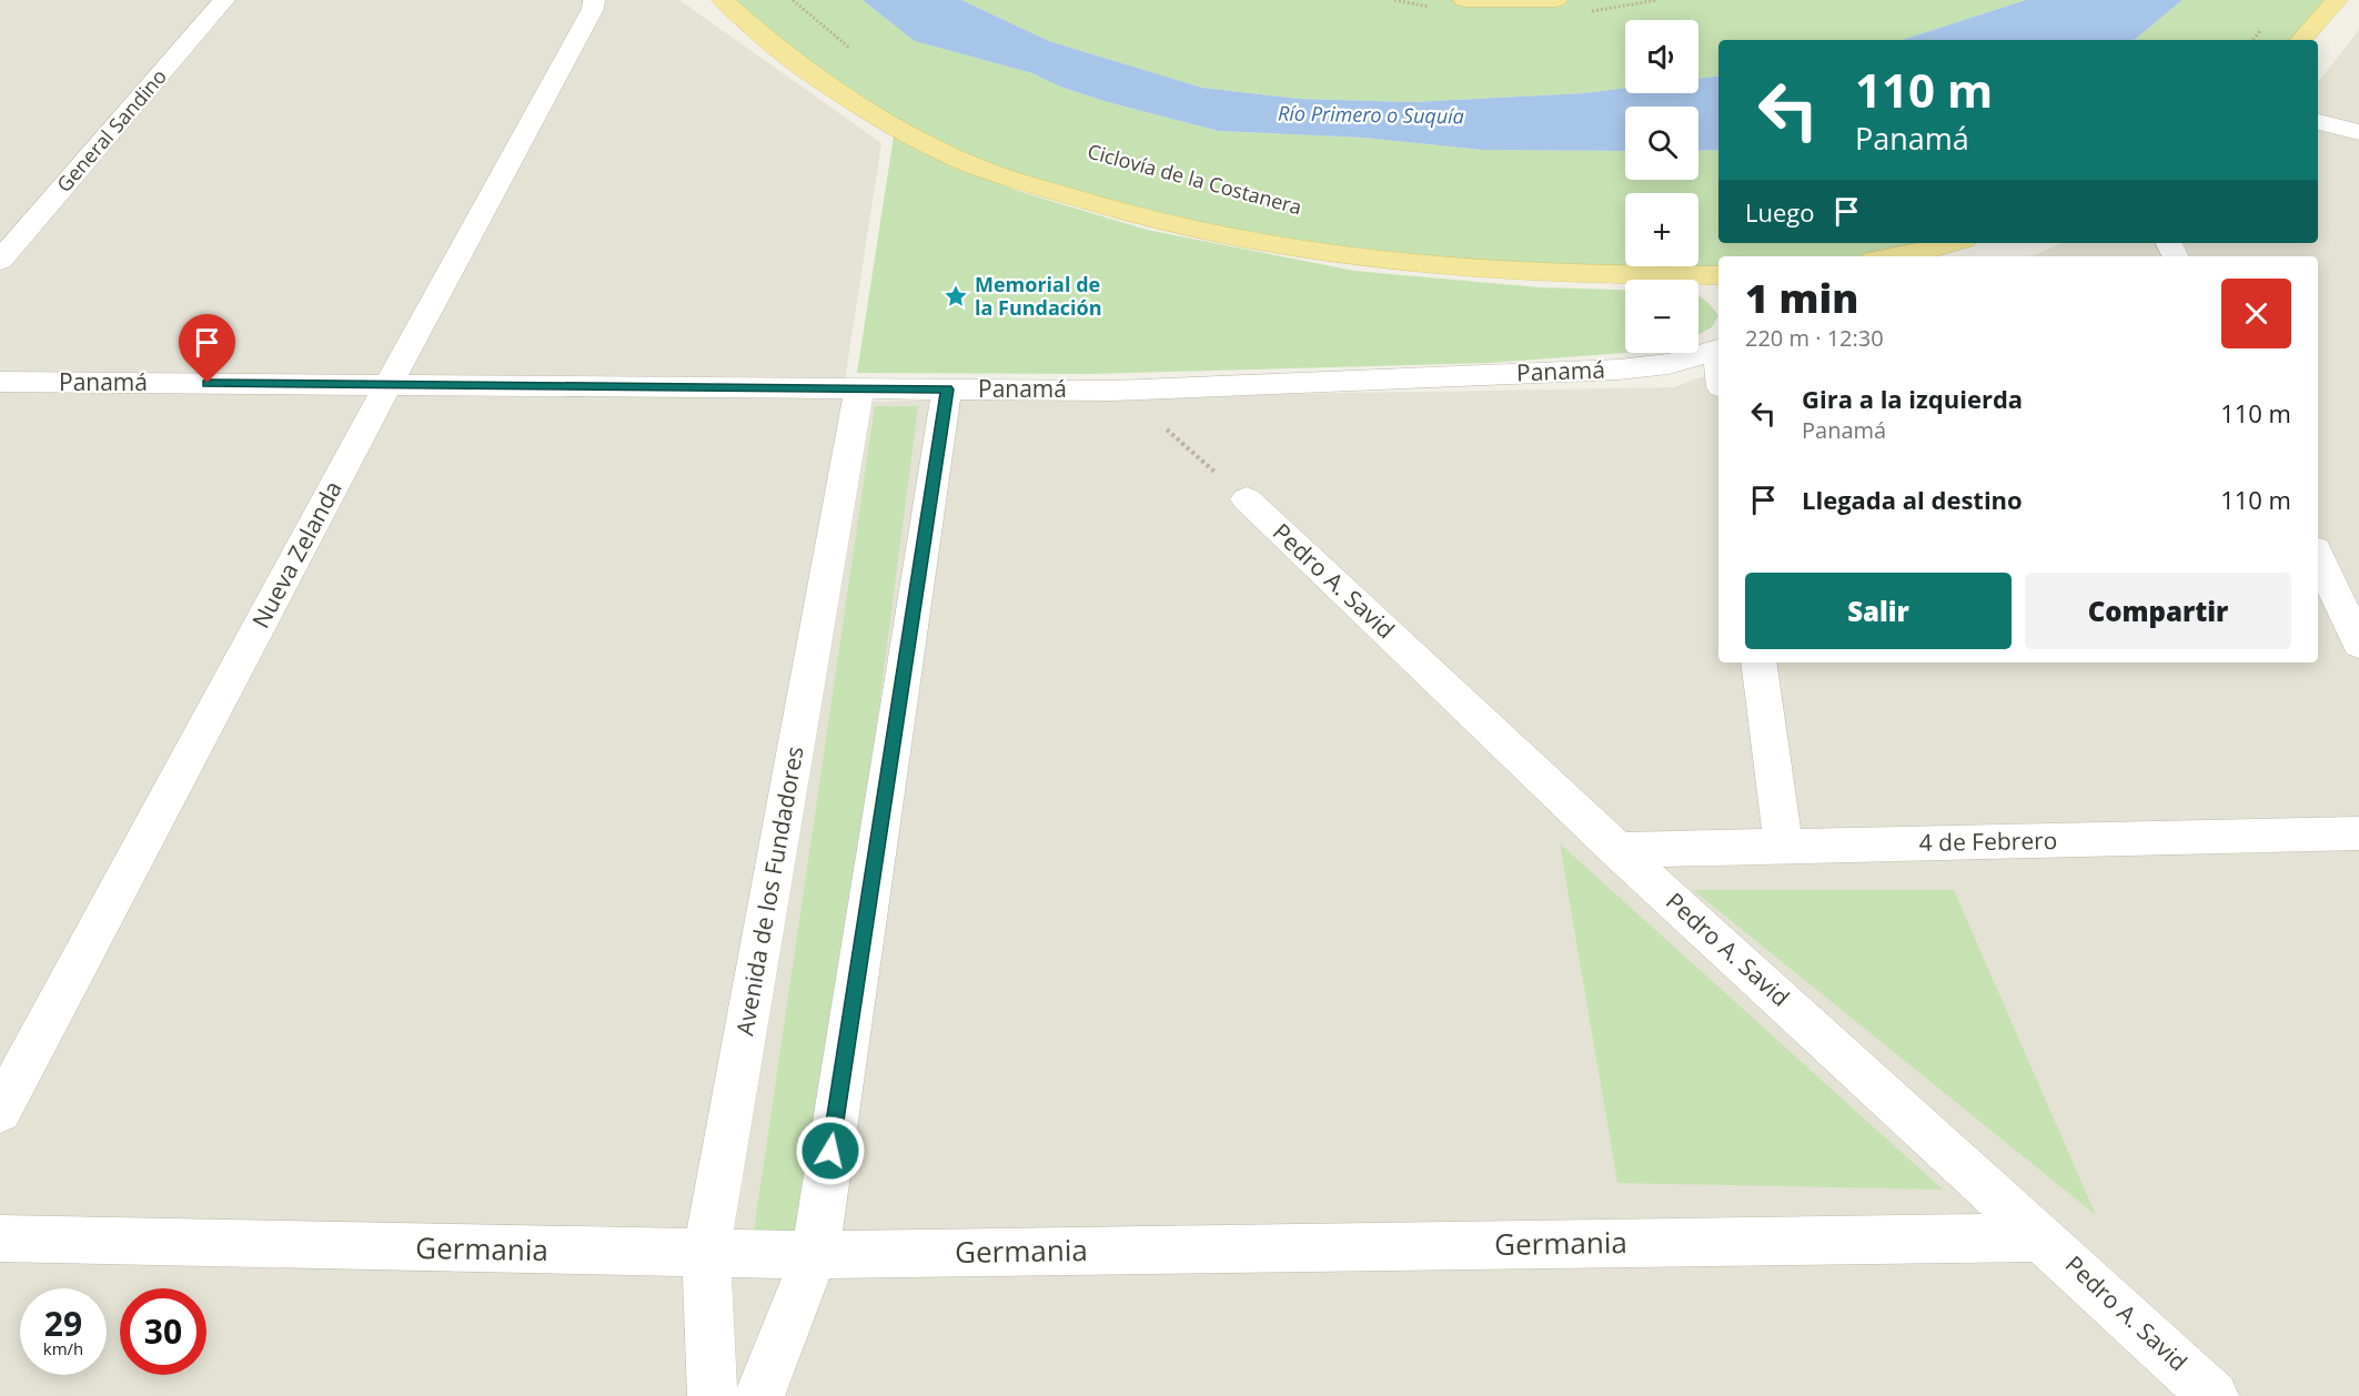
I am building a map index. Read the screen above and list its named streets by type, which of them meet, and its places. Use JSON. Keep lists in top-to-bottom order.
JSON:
{
  "streets": {
    "street": [
      "General Sandino",
      "Panamá",
      "Nueva Zelanda",
      "Pedro A. Savid",
      "4 de Febrero",
      "Avenida de los Fundadores",
      "Germania"
    ]
  },
  "crossings": [
    ["Panamá", "Nueva Zelanda"],
    ["Panamá", "Avenida de los Fundadores"],
    ["Pedro A. Savid", "4 de Febrero"],
    ["Pedro A. Savid", "Germania"],
    ["Avenida de los Fundadores", "Germania"]
  ],
  "water": ["Río Primero o Suquía"],
  "places": {
    "place": ["Memorial de la Fundación"]
  },
  "page": {
    "map_buttons": ["+", "−"],
    "turn": ["110 m", "Panamá"],
    "then": "Luego",
    "heading": ["1 min", "220 m · 12:30"],
    "list": [
      {
        "name": "Gira a la izquierda",
        "note": "Panamá",
        "value": "110 m"
      },
      {
        "name": "Llegada al destino",
        "value": "110 m"
      }
    ],
    "buttons": ["Salir", "Compartir"],
    "speed": "29 km/h",
    "limit": "30"
  }
}
